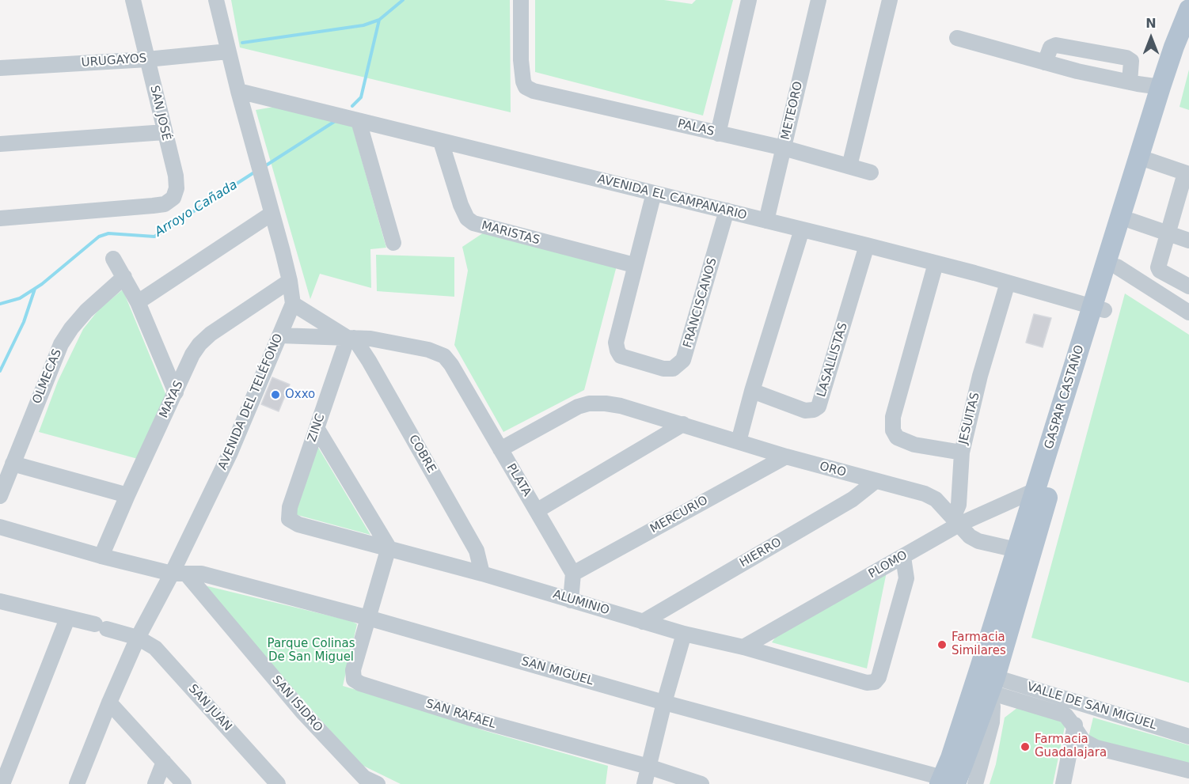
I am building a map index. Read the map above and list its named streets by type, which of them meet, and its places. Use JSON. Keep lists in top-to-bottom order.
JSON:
{
  "streets": {
    "main road": ["GASPAR CASTAÑO"],
    "street": [
      "URUGAYOS",
      "METEORO",
      "SAN JOSÉ",
      "PALAS",
      "AVENIDA EL CAMPANARIO",
      "MARISTAS",
      "FRANCISCANOS",
      "LASALLISTAS",
      "OLMECAS",
      "MAYAS",
      "AVENIDA DEL TELÉFONO",
      "JESUITAS",
      "ZINC",
      "COBRE",
      "ORO",
      "PLATA",
      "MERCURIO",
      "HIERRO",
      "PLOMO",
      "ALUMINIO",
      "SAN MIGUEL",
      "SAN ISIDRO",
      "VALLE DE SAN MIGUEL",
      "SAN JUAN",
      "SAN RAFAEL"
    ]
  },
  "crossings": [
    ["URUGAYOS", "SAN JOSÉ"],
    ["URUGAYOS", "AVENIDA DEL TELÉFONO"],
    ["METEORO", "PALAS"],
    ["METEORO", "AVENIDA EL CAMPANARIO"],
    ["AVENIDA EL CAMPANARIO", "MARISTAS"],
    ["AVENIDA EL CAMPANARIO", "FRANCISCANOS"],
    ["AVENIDA EL CAMPANARIO", "LASALLISTAS"],
    ["AVENIDA EL CAMPANARIO", "GASPAR CASTAÑO"],
    ["AVENIDA EL CAMPANARIO", "AVENIDA DEL TELÉFONO"],
    ["AVENIDA EL CAMPANARIO", "JESUITAS"],
    ["MARISTAS", "FRANCISCANOS"],
    ["GASPAR CASTAÑO", "ORO"],
    ["GASPAR CASTAÑO", "PLOMO"],
    ["GASPAR CASTAÑO", "SAN MIGUEL"],
    ["GASPAR CASTAÑO", "VALLE DE SAN MIGUEL"],
    ["MAYAS", "AVENIDA DEL TELÉFONO"],
    ["MAYAS", "SAN MIGUEL"],
    ["AVENIDA DEL TELÉFONO", "COBRE"],
    ["AVENIDA DEL TELÉFONO", "SAN MIGUEL"],
    ["AVENIDA DEL TELÉFONO", "SAN ISIDRO"],
    ["AVENIDA DEL TELÉFONO", "SAN JUAN"],
    ["ZINC", "COBRE"],
    ["ZINC", "ALUMINIO"],
    ["COBRE", "PLATA"],
    ["COBRE", "ALUMINIO"],
    ["ORO", "PLATA"],
    ["ORO", "MERCURIO"],
    ["ORO", "HIERRO"],
    ["ORO", "PLOMO"],
    ["PLATA", "MERCURIO"],
    ["HIERRO", "ALUMINIO"],
    ["PLOMO", "ALUMINIO"],
    ["ALUMINIO", "SAN RAFAEL"],
    ["SAN MIGUEL", "SAN ISIDRO"],
    ["SAN MIGUEL", "SAN RAFAEL"]
  ],
  "water": ["Arroyo Cañada"],
  "parks": ["Parque Colinas De San Miguel"],
  "places": ["Oxxo", "Farmacia Similares", "Farmacia Guadalajara"],
  "north": "top"
}
